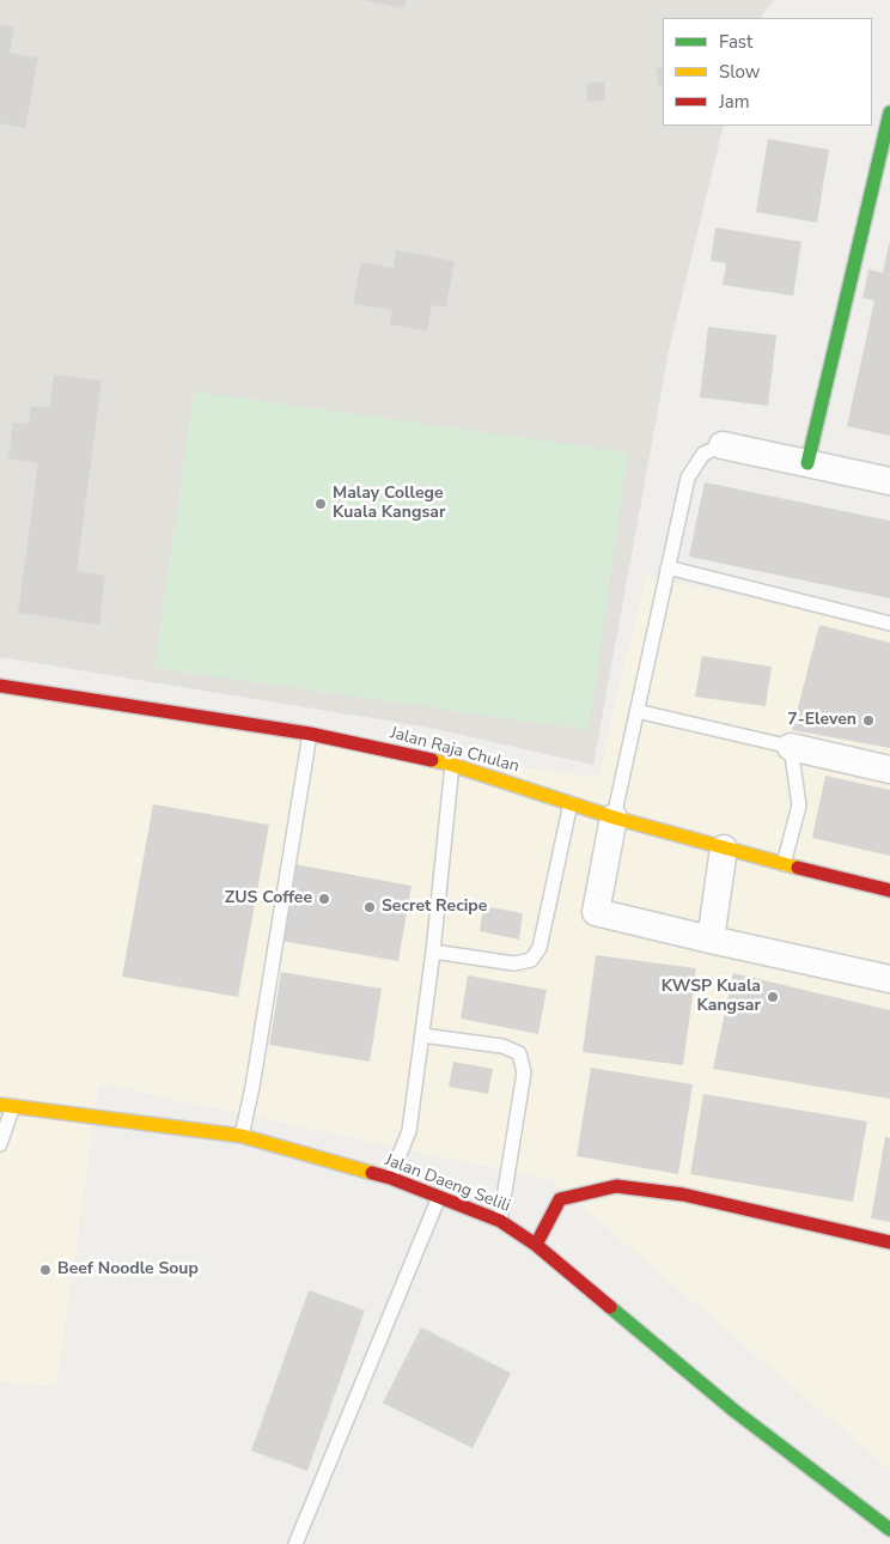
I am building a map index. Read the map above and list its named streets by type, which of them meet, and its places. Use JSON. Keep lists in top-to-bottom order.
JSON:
{
  "streets": {
    "main road": ["Jalan Raja Chulan", "Jalan Daeng Selili"]
  },
  "places": [
    "Malay College Kuala Kangsar",
    "7-Eleven",
    "ZUS Coffee",
    "Secret Recipe",
    "KWSP Kuala Kangsar",
    "Beef Noodle Soup"
  ],
  "legend": ["Fast", "Slow", "Jam"]
}
